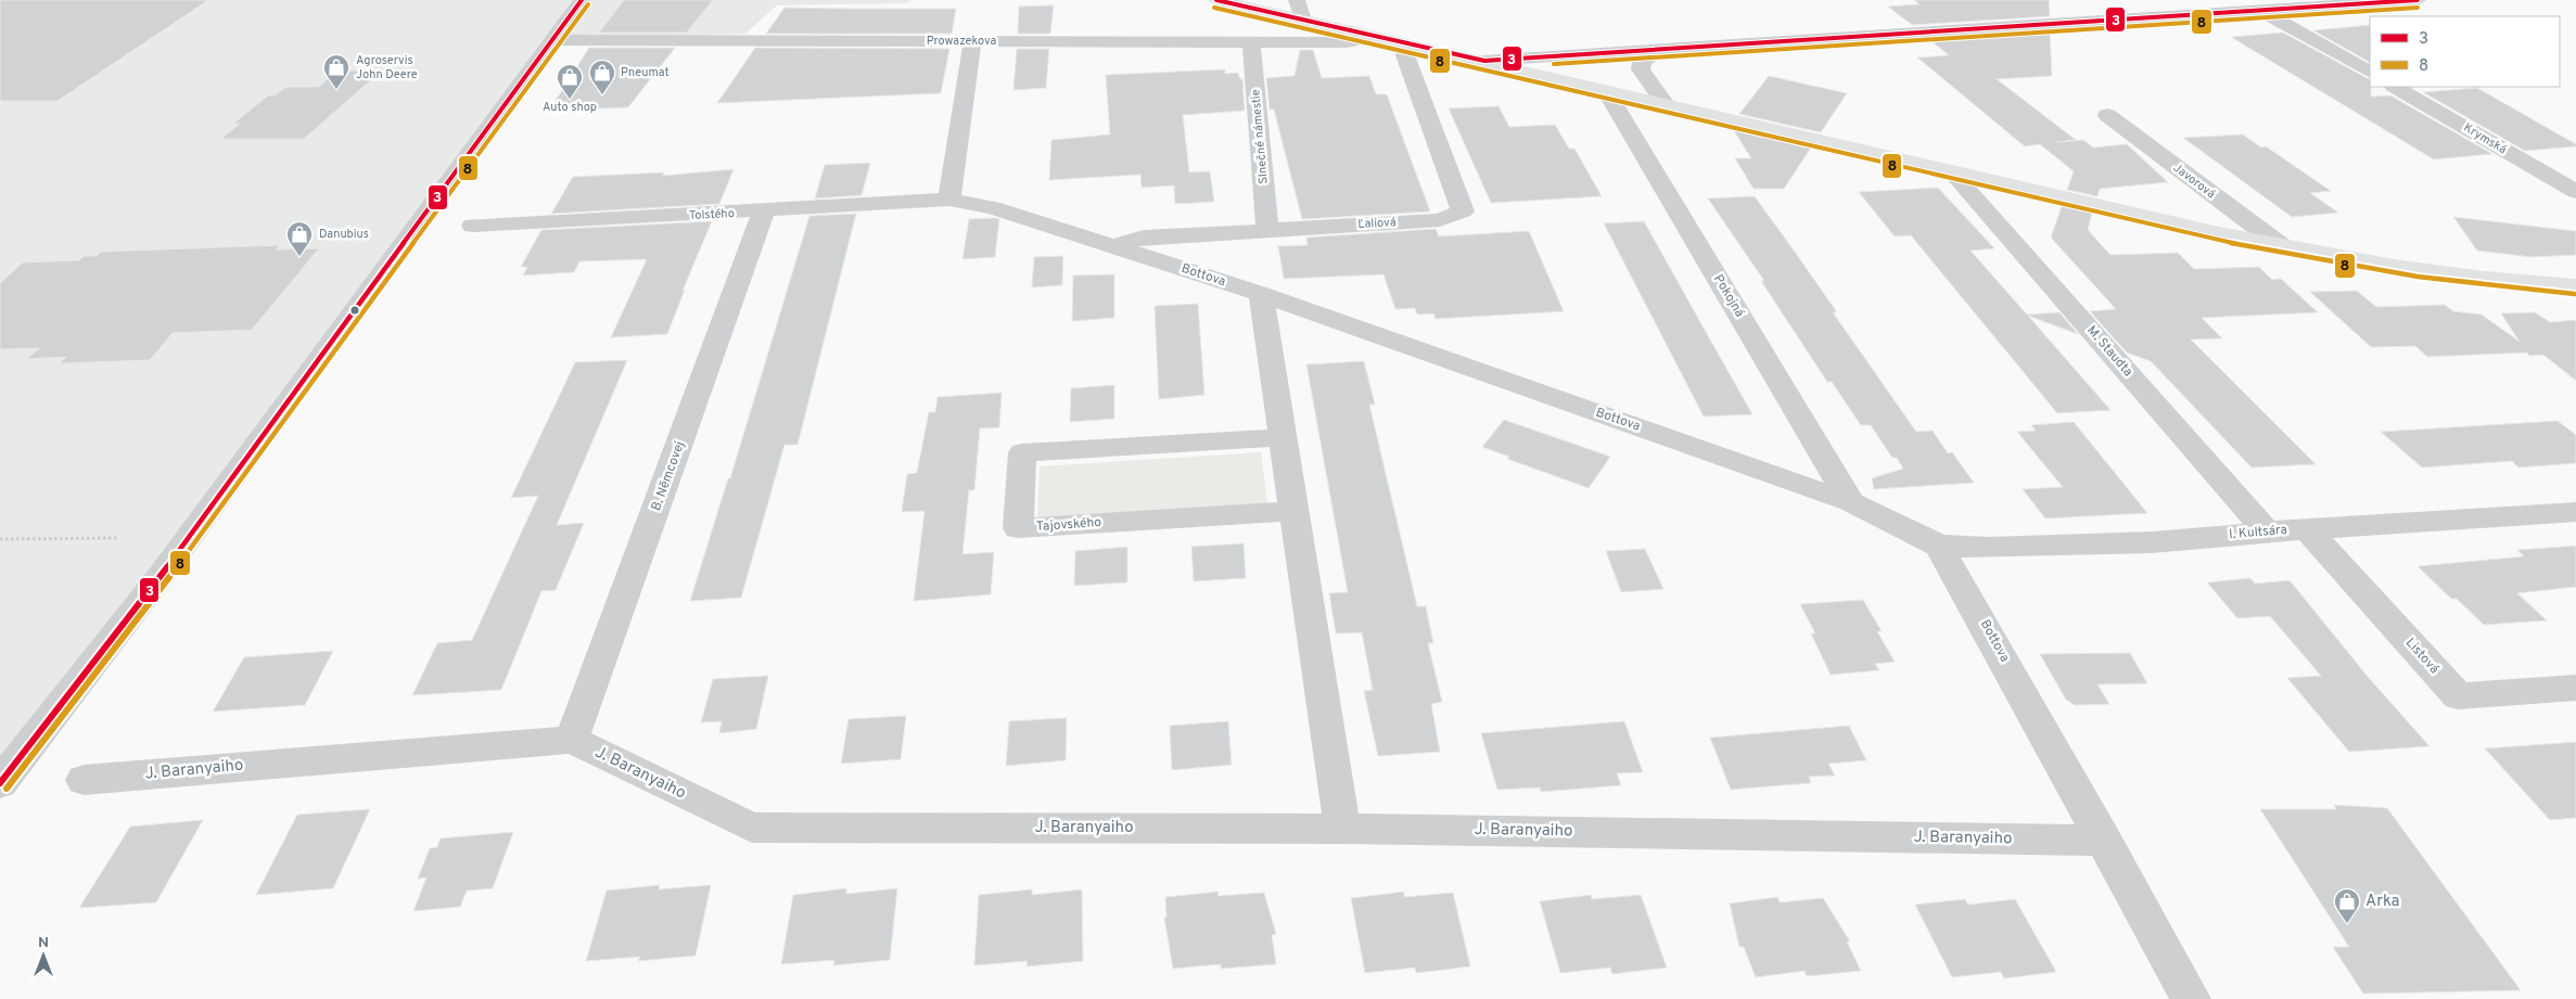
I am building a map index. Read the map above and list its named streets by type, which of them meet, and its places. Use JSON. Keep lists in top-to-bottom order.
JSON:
{
  "streets": {
    "street": [
      "Prowazekova",
      "Slnečné námestie",
      "Krymská",
      "Javorová",
      "Tolstého",
      "Ľaliová",
      "Bottova",
      "Pokojná",
      "M. Staudta",
      "B. Němcovej",
      "Tajovského",
      "I. Kultsára",
      "Listová",
      "J. Baranyaiho"
    ]
  },
  "crossings": [
    ["Prowazekova", "Slnečné námestie"],
    ["Slnečné námestie", "Ľaliová"],
    ["Tolstého", "Bottova"],
    ["Tolstého", "B. Němcovej"],
    ["Ľaliová", "Bottova"],
    ["Bottova", "Pokojná"],
    ["Bottova", "I. Kultsára"],
    ["Bottova", "J. Baranyaiho"],
    ["M. Staudta", "I. Kultsára"],
    ["B. Němcovej", "J. Baranyaiho"],
    ["I. Kultsára", "Listová"]
  ],
  "places": {
    "shop": [
      "Agroservis John Deere",
      "Pneumat",
      "Auto shop",
      "Danubius",
      "Arka"
    ]
  },
  "lines": ["transit line 3", "transit line 8"],
  "legend": ["3", "8"],
  "north": "top"
}
